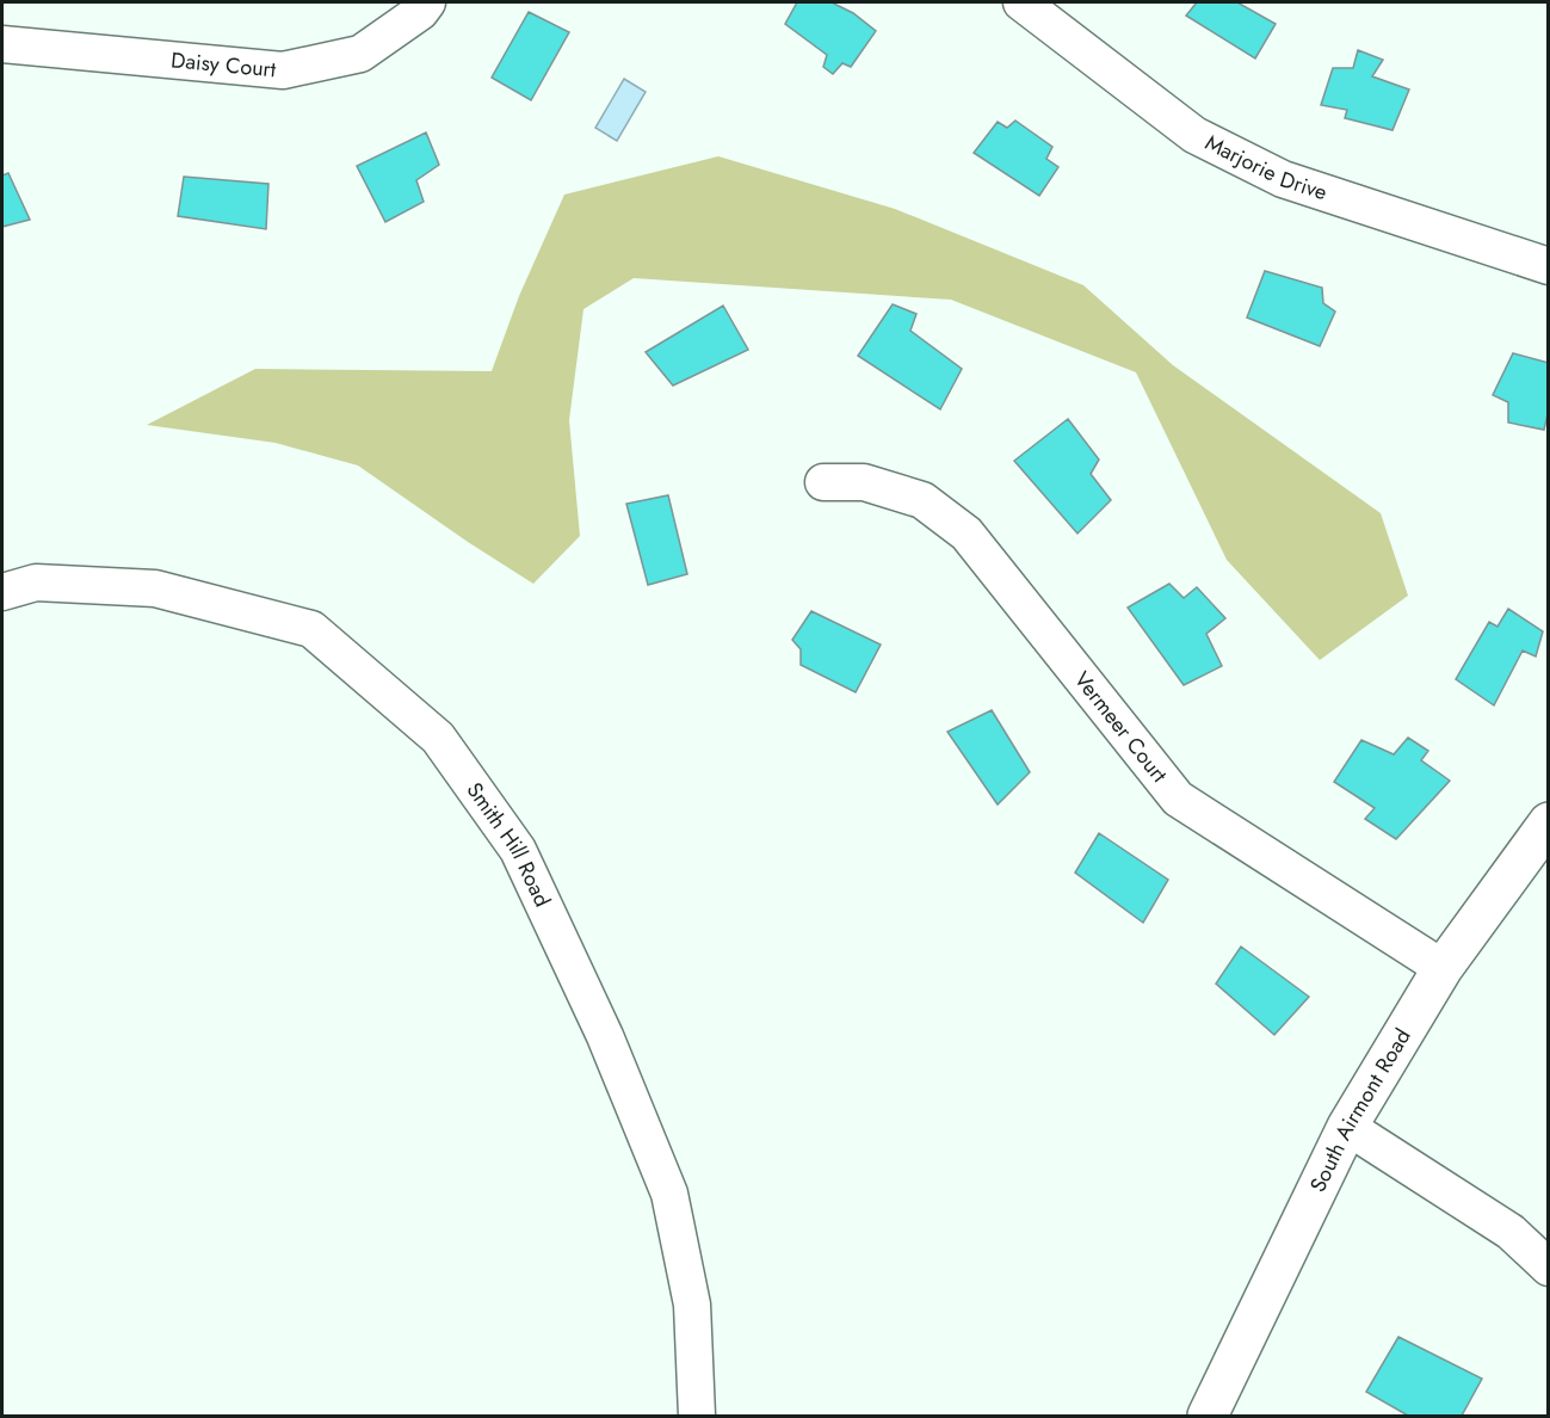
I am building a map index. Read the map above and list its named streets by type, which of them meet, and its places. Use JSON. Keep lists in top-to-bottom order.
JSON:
{
  "streets": {
    "street": [
      "Daisy Court",
      "Marjorie Drive",
      "Vermeer Court",
      "Smith Hill Road",
      "South Airmont Road"
    ]
  },
  "crossings": [
    ["Vermeer Court", "South Airmont Road"]
  ]
}
